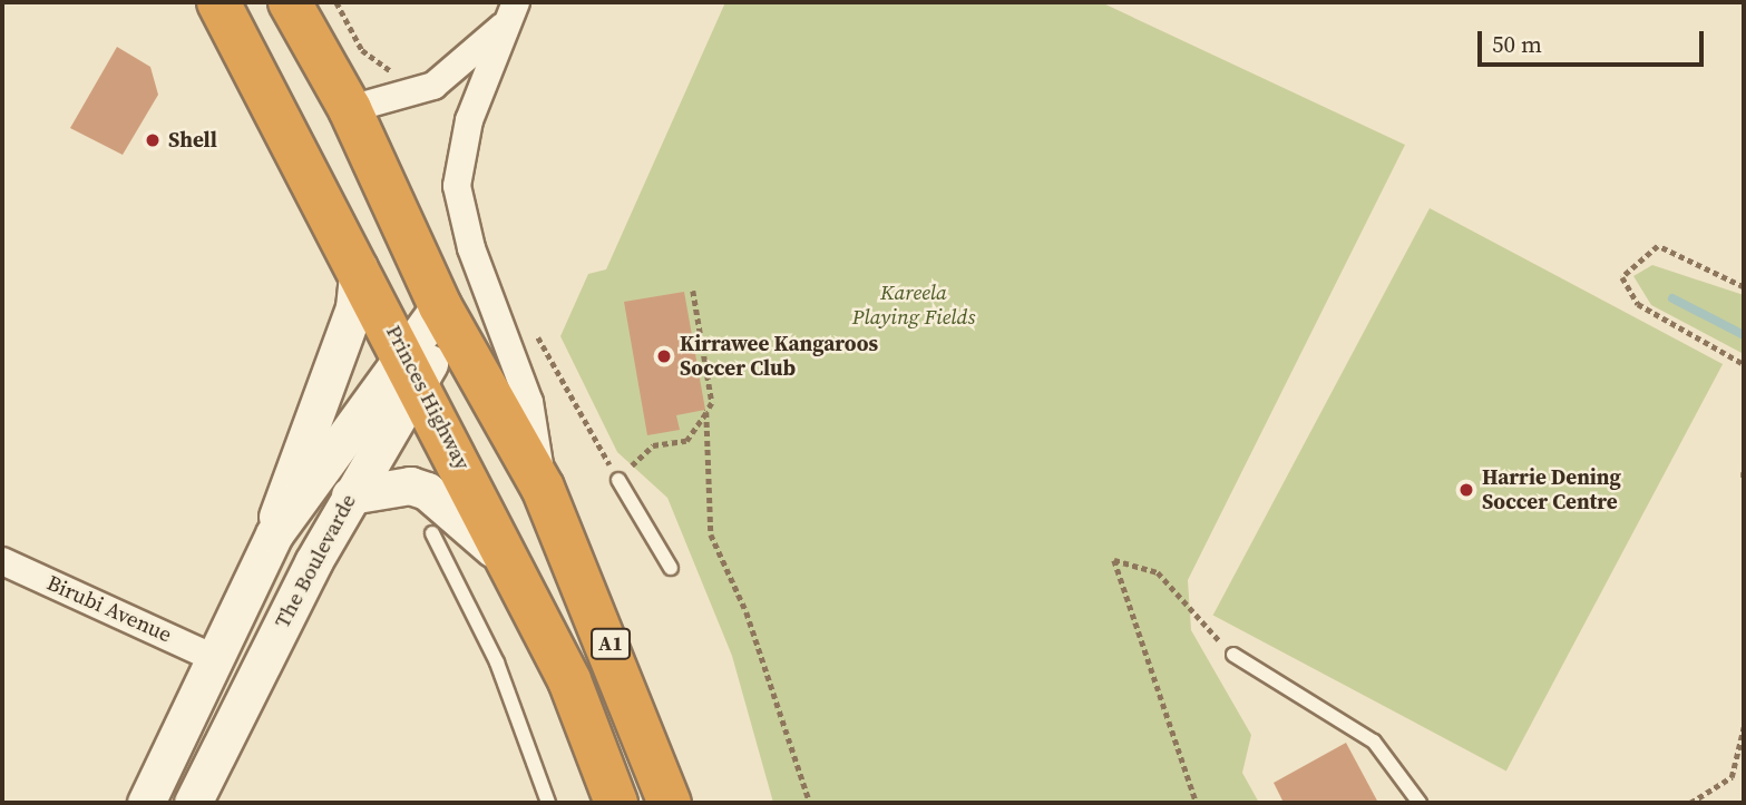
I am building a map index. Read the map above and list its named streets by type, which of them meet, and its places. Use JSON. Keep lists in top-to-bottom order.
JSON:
{
  "streets": {
    "highway": ["Princes Highway", "A1"],
    "main road": ["The Boulevarde"],
    "street": ["Birubi Avenue"]
  },
  "crossings": [
    ["Princes Highway", "The Boulevarde"],
    ["The Boulevarde", "Birubi Avenue"],
    ["The Boulevarde", "A1"]
  ],
  "parks": ["Kareela Playing Fields"],
  "places": ["Shell", "Kirrawee Kangaroos Soccer Club", "Harrie Dening Soccer Centre"],
  "scale_bar": "50 m"
}
